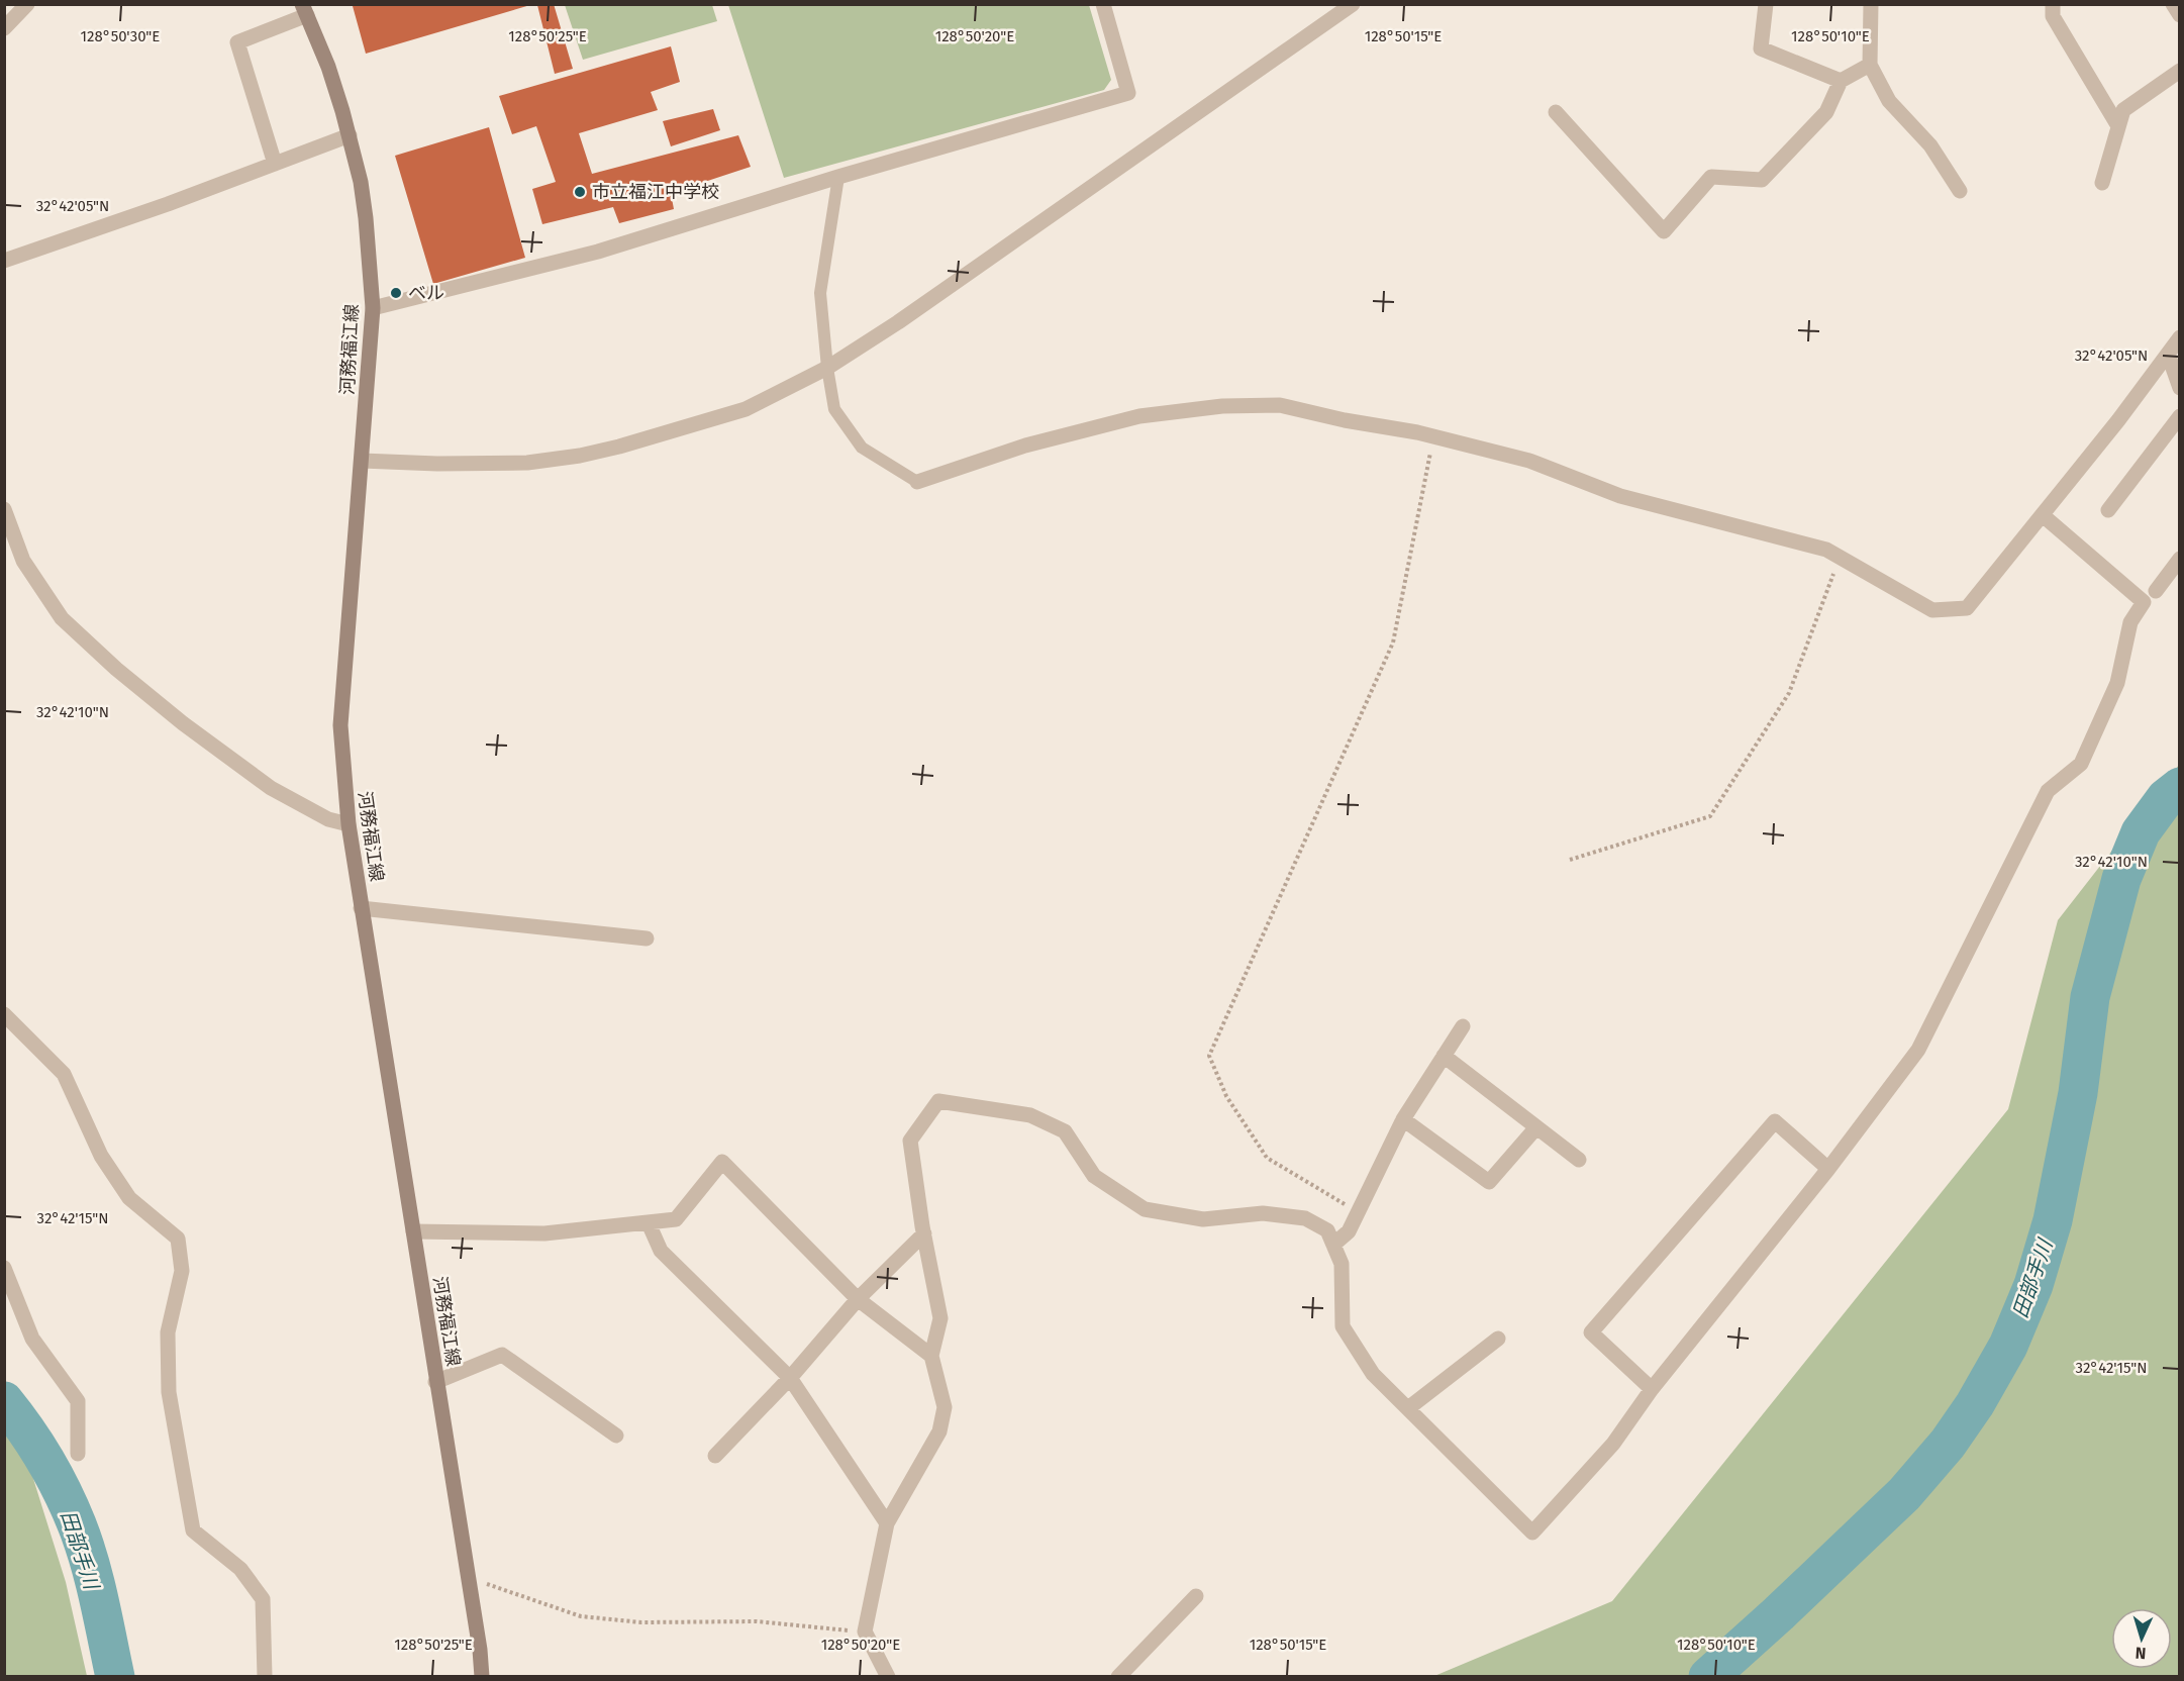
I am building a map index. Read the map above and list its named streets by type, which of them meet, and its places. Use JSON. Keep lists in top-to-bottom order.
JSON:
{
  "streets": {
    "main road": ["河務福江線"]
  },
  "water": ["田部手川"],
  "places": ["市立福江中学校", "ベル"],
  "north": "bottom",
  "coordinates": [
    "128°50'30\"E",
    "128°50'25\"E",
    "128°50'20\"E",
    "128°50'15\"E",
    "128°50'10\"E",
    "32°42'05\"N",
    "32°42'10\"N",
    "32°42'15\"N"
  ]
}
